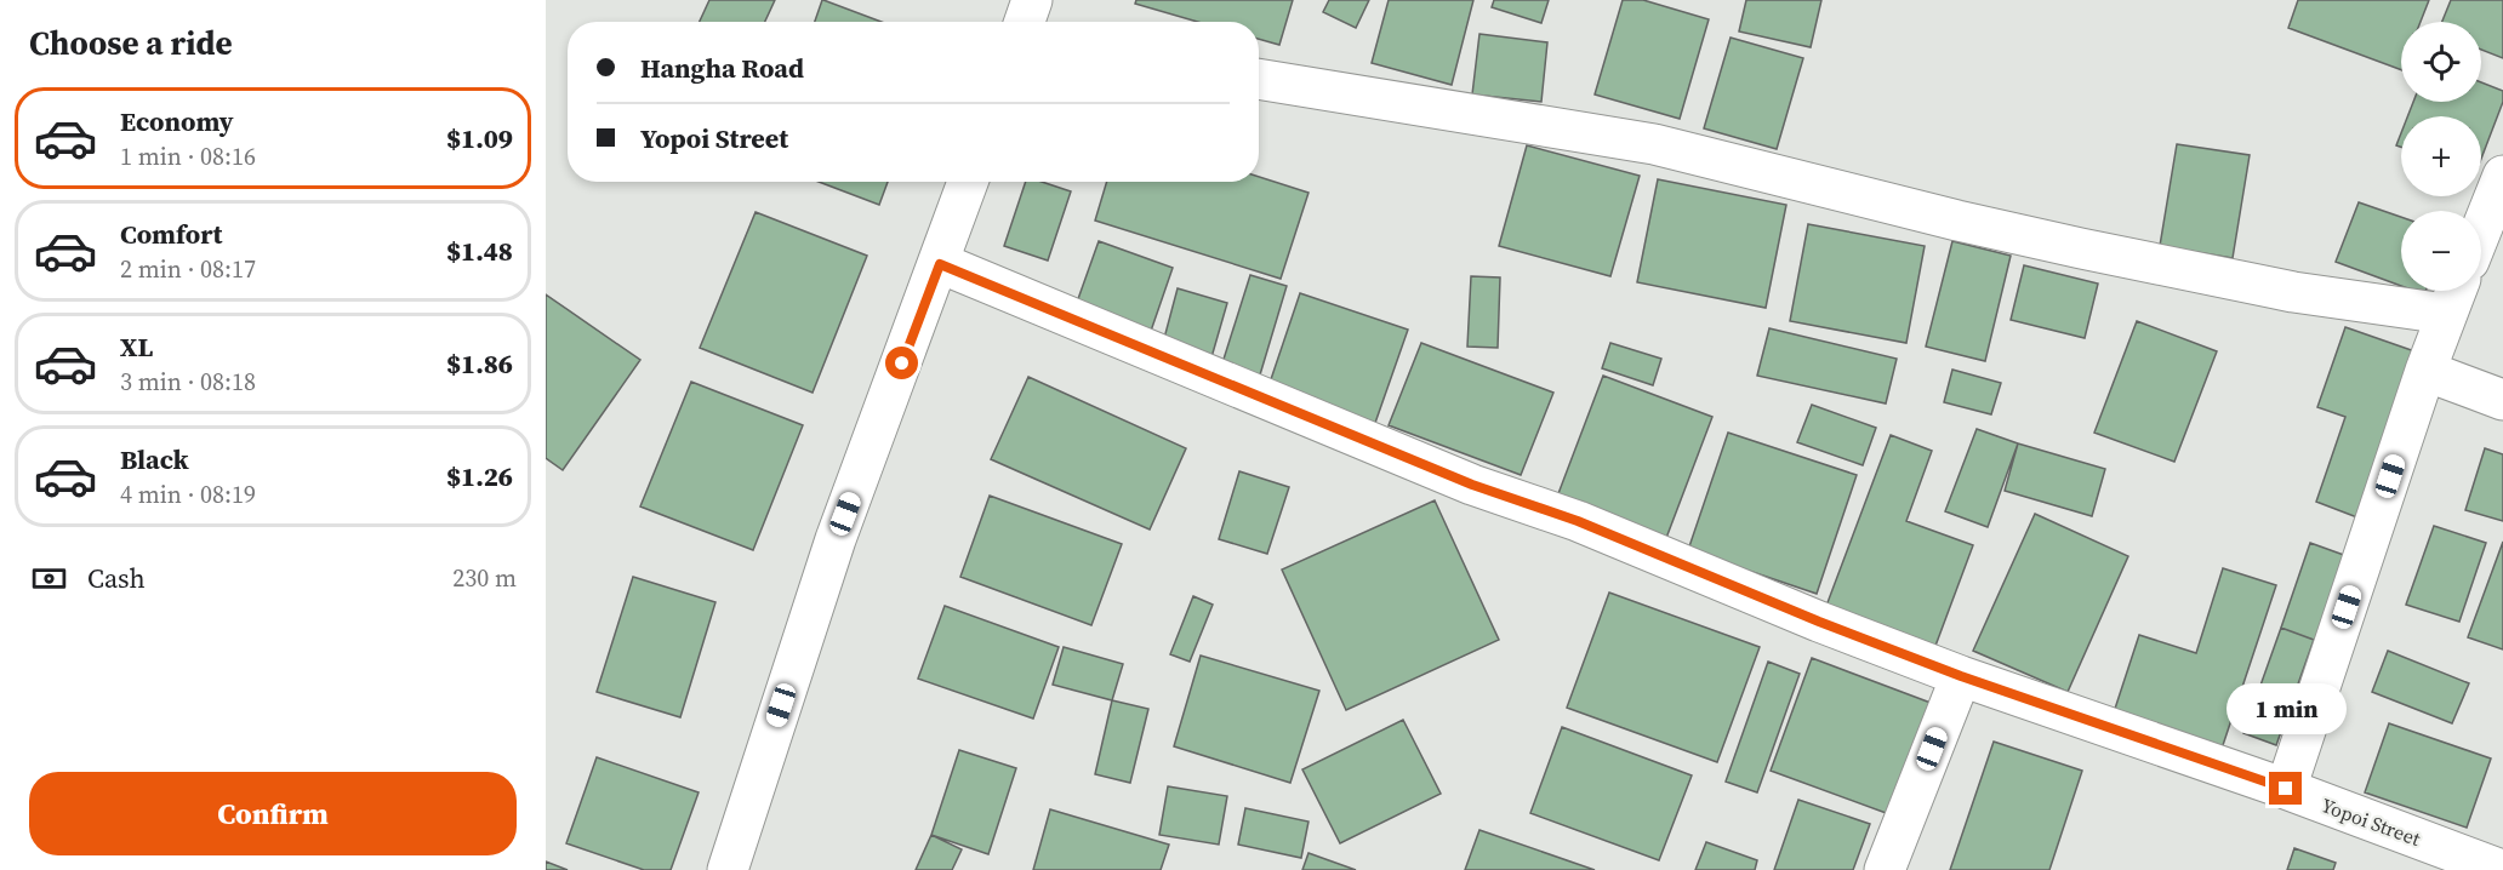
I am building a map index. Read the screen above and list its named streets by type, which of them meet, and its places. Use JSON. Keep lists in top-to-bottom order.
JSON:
{
  "streets": {
    "main road": ["Yopoi Street"]
  },
  "page": {
    "heading": "Choose a ride",
    "map_buttons": ["+", "−"],
    "banner": ["Hangha Road", "Yopoi Street"],
    "list": [
      {
        "name": "Economy",
        "note": "1 min · 08:16",
        "value": "$1.09"
      },
      {
        "name": "Comfort",
        "note": "2 min · 08:17",
        "value": "$1.48"
      },
      {
        "name": "XL",
        "note": "3 min · 08:18",
        "value": "$1.86"
      },
      {
        "name": "Black",
        "note": "4 min · 08:19",
        "value": "$1.26"
      }
    ],
    "pay": ["Cash", "230 m"],
    "bubble": "1 min",
    "buttons": "Confirm"
  }
}
